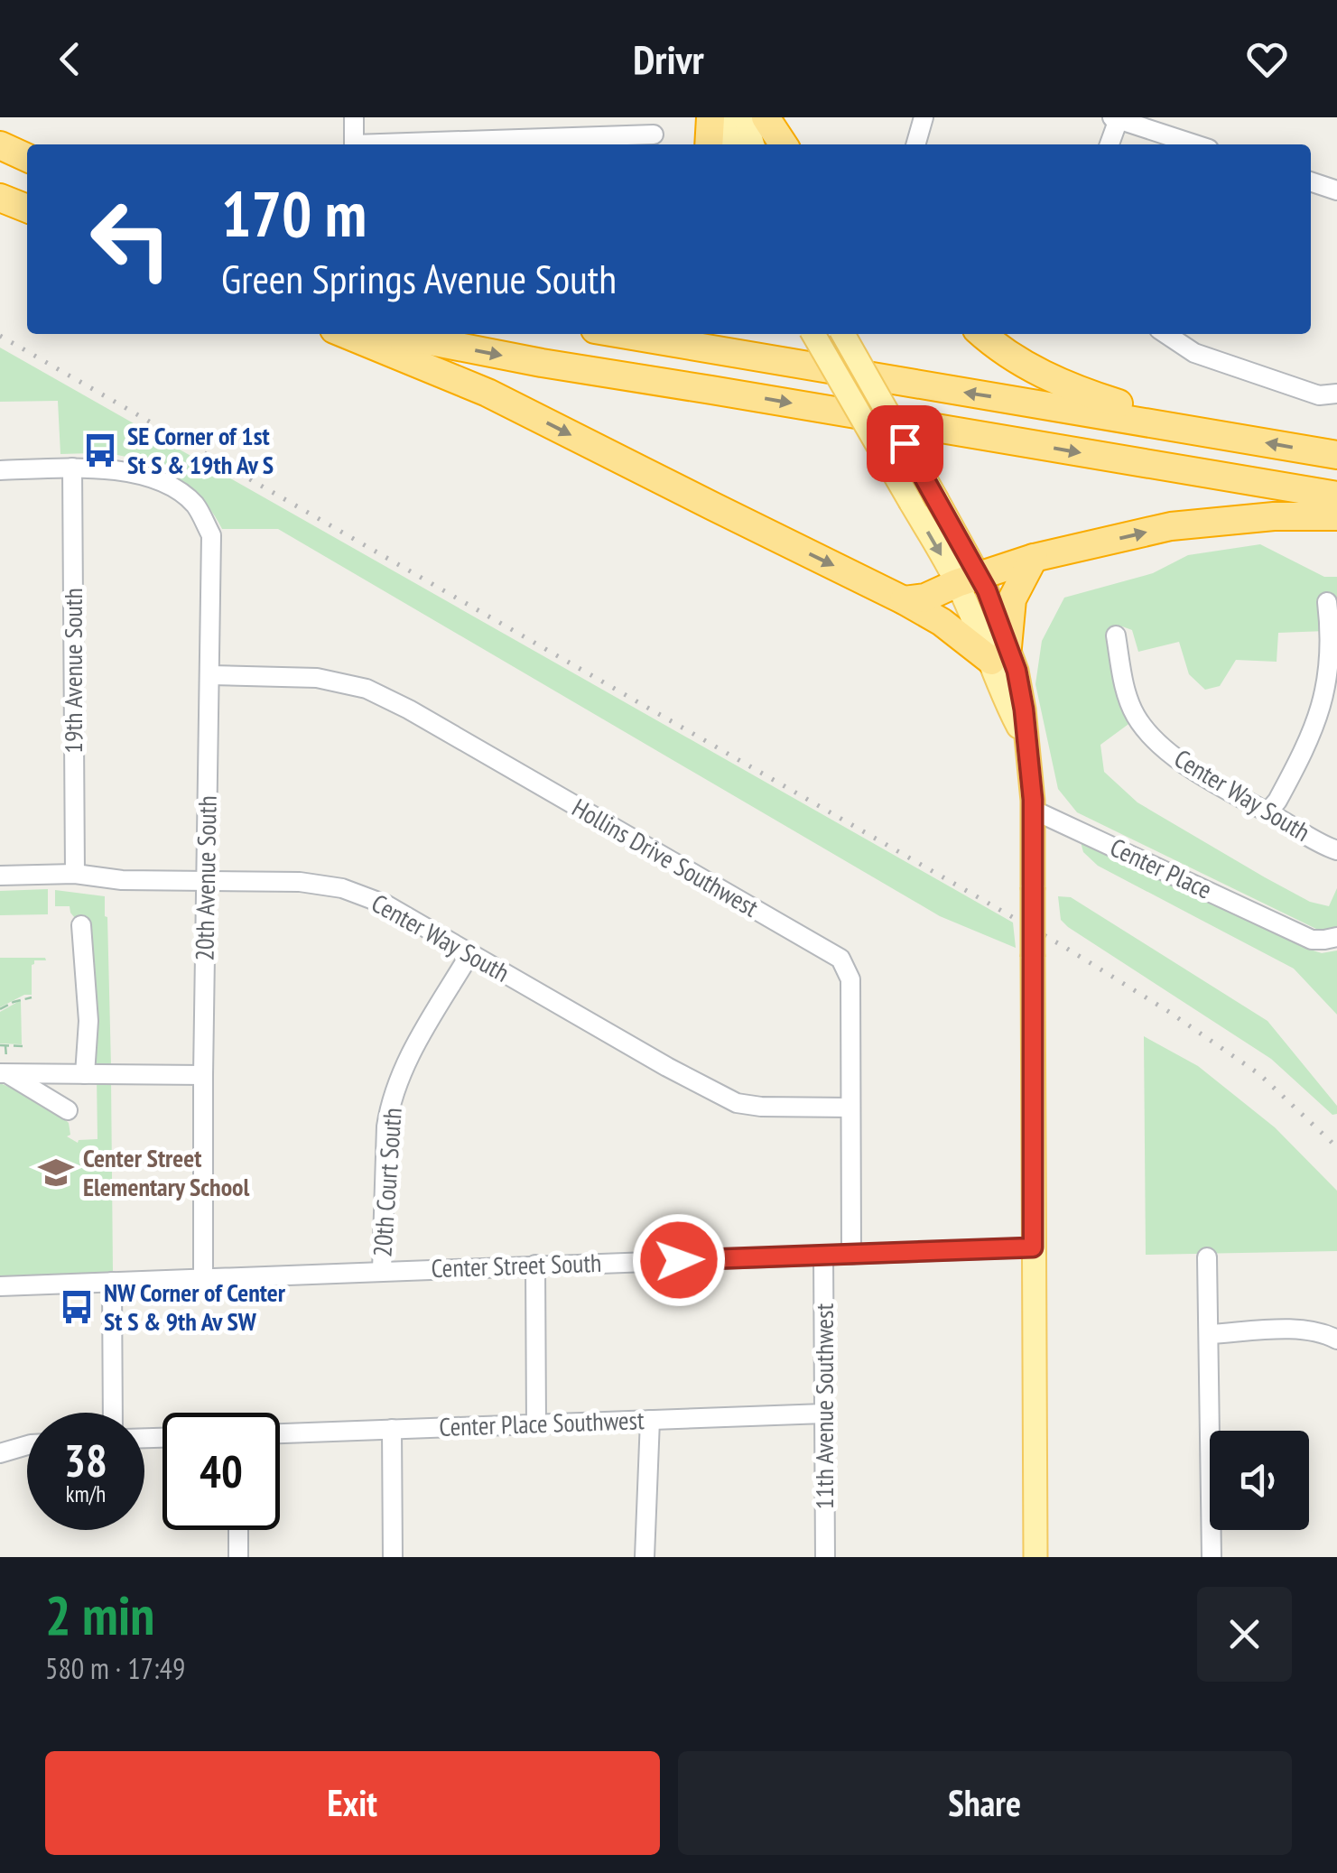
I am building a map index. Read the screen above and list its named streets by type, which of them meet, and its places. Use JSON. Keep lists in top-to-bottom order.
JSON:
{
  "streets": {
    "street": [
      "19th Avenue South",
      "Center Way South",
      "Hollins Drive Southwest",
      "Center Place",
      "20th Avenue South",
      "20th Court South",
      "Center Street South",
      "11th Avenue Southwest",
      "Center Place Southwest"
    ]
  },
  "crossings": [
    ["19th Avenue South", "Center Way South"],
    ["19th Avenue South", "20th Avenue South"],
    ["Center Way South", "Hollins Drive Southwest"],
    ["Center Way South", "20th Avenue South"],
    ["Center Way South", "20th Court South"],
    ["Hollins Drive Southwest", "20th Avenue South"],
    ["Hollins Drive Southwest", "Center Street South"],
    ["20th Avenue South", "Center Street South"],
    ["20th Court South", "Center Street South"],
    ["Center Street South", "11th Avenue Southwest"],
    ["11th Avenue Southwest", "Center Place Southwest"]
  ],
  "places": {
    "bus stop": ["SE Corner of 1st St S & 19th Av S", "NW Corner of Center St S & 9th Av SW"],
    "school or university": ["Center Street Elementary School"]
  },
  "page": {
    "header": "Drivr",
    "turn": ["170 m", "Green Springs Avenue South"],
    "speed": "38 km/h",
    "limit": "40",
    "heading": ["2 min", "580 m · 17:49"],
    "buttons": ["Exit", "Share"]
  }
}
